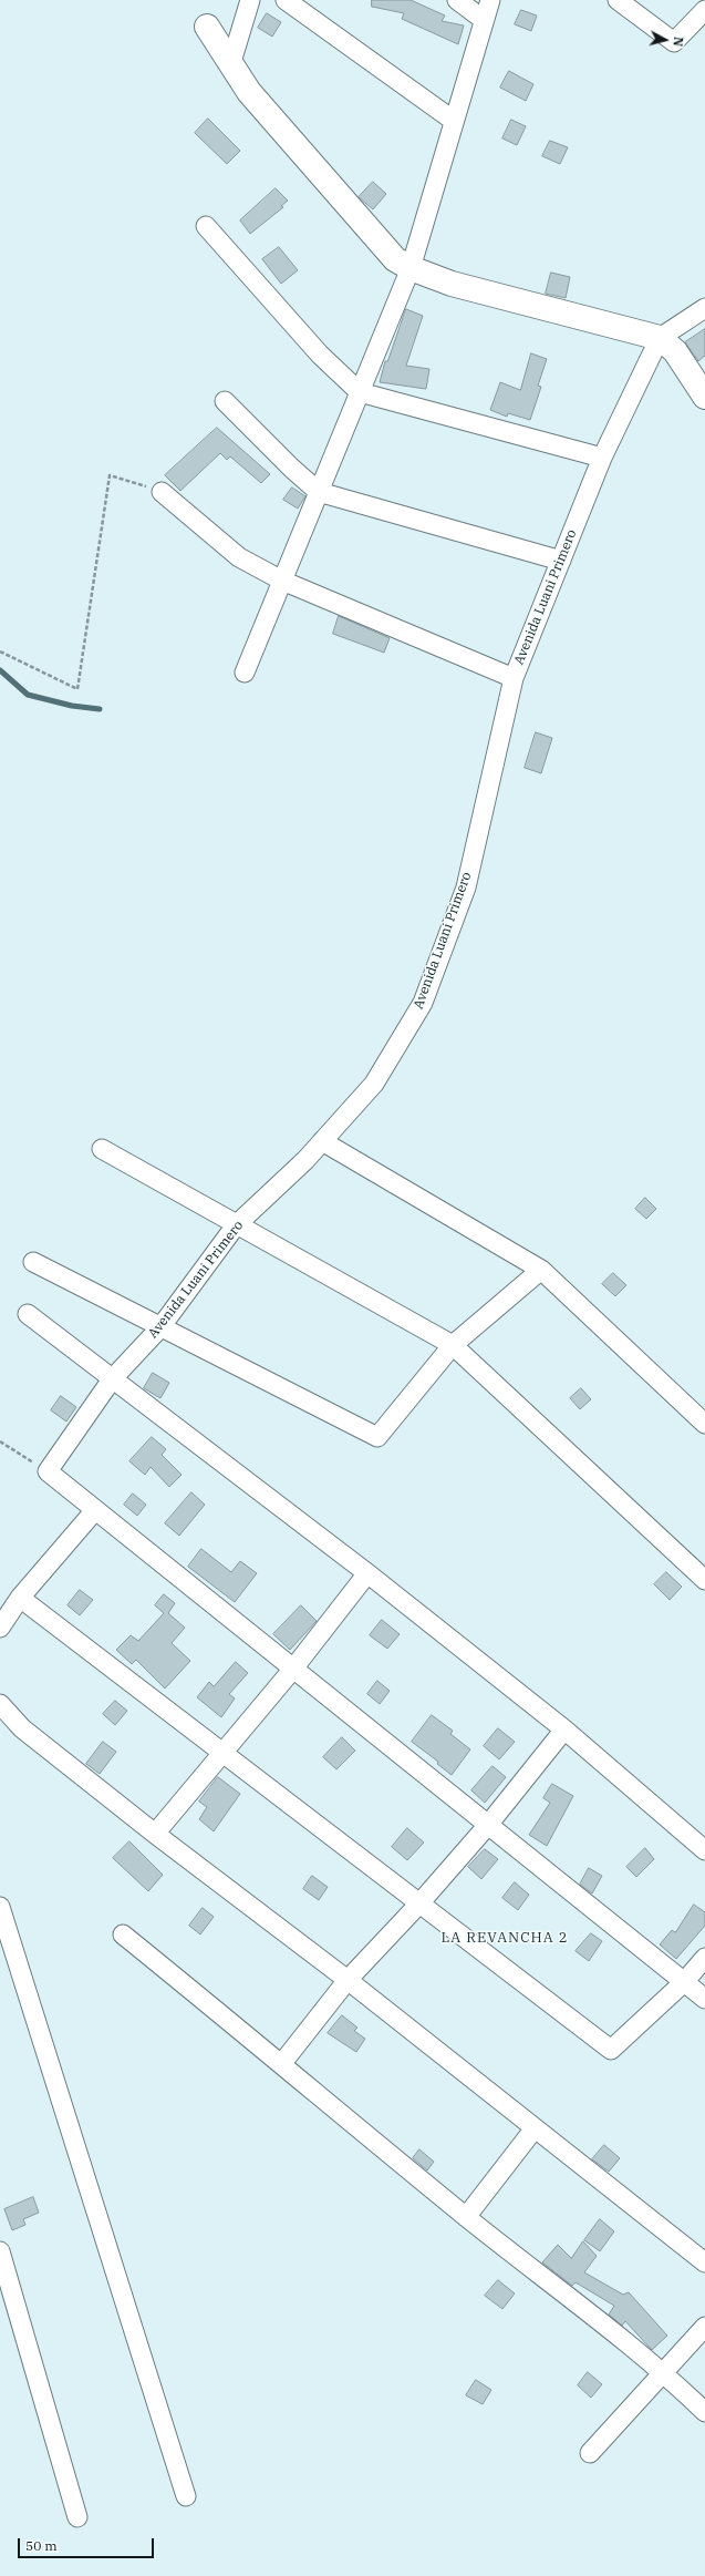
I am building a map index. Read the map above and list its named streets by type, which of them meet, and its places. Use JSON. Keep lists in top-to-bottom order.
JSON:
{
  "streets": {
    "street": ["Avenida Luani Primero"]
  },
  "districts": ["LA REVANCHA 2"],
  "scale_bar": "50 m",
  "north": "right"
}
